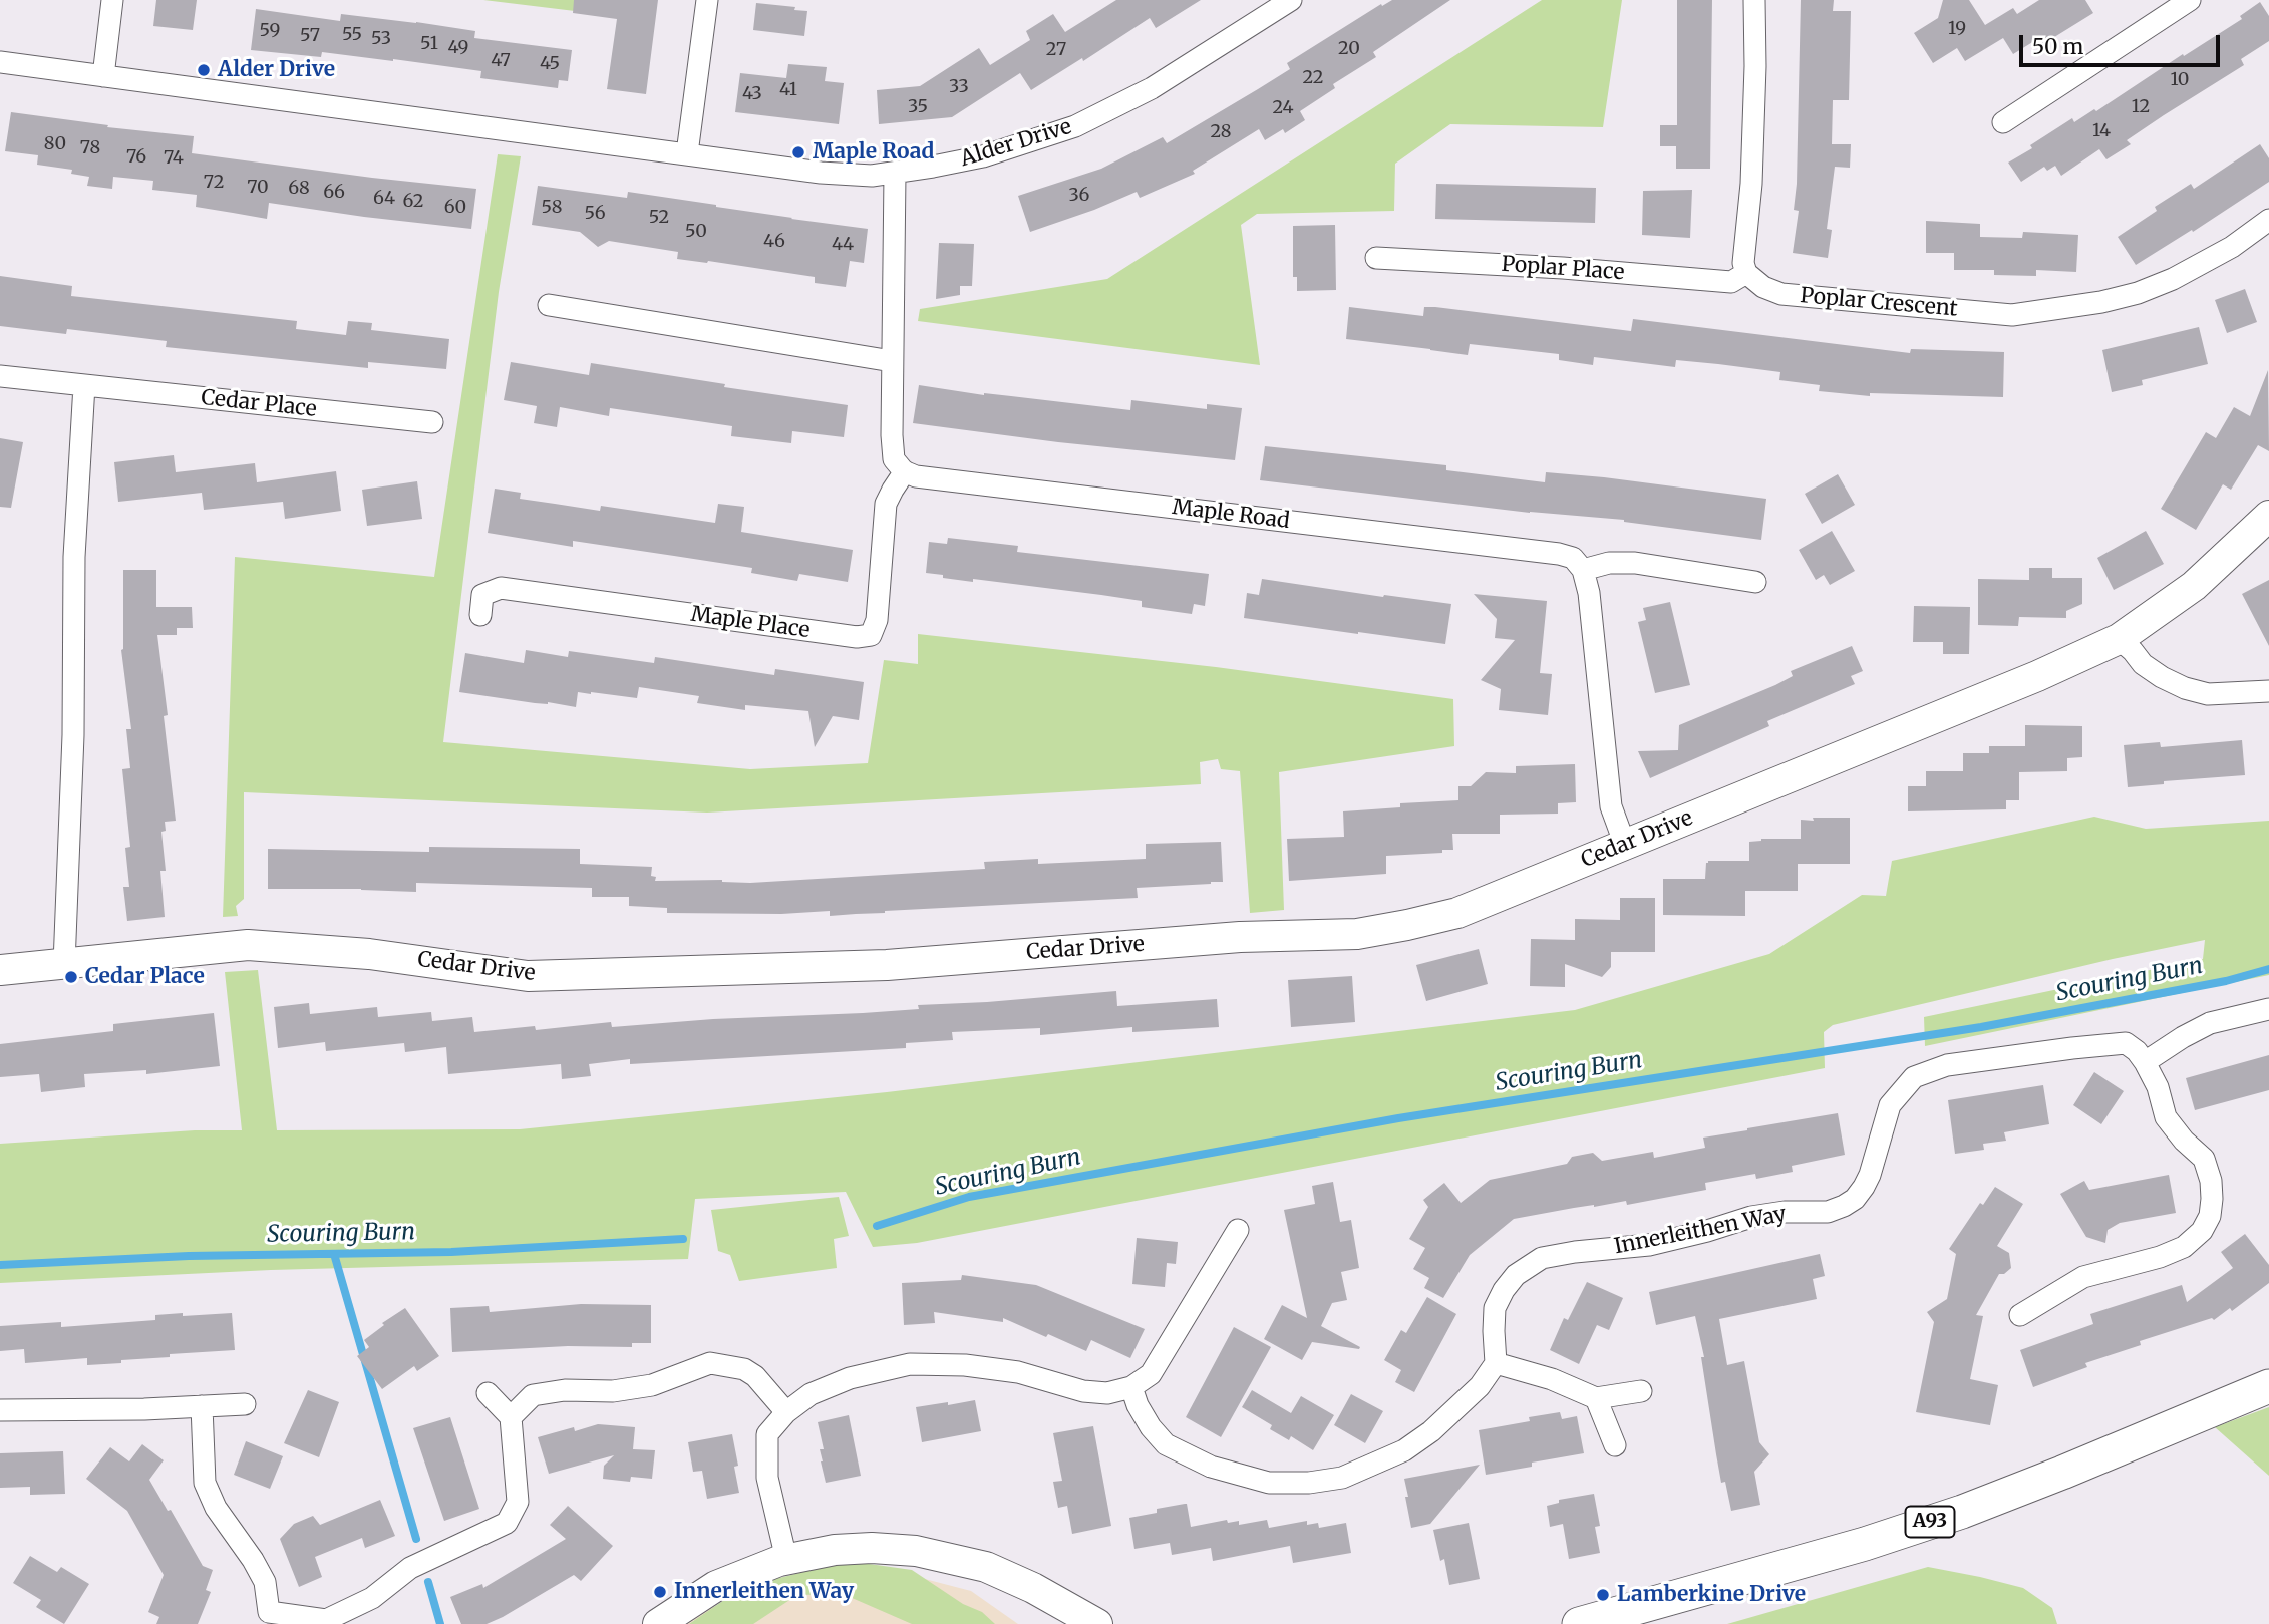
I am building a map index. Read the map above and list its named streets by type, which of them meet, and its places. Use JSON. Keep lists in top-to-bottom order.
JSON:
{
  "streets": {
    "main road": ["A93"],
    "street": [
      "Alder Drive",
      "Poplar Place",
      "Poplar Crescent",
      "Cedar Place",
      "Maple Road",
      "Maple Place",
      "Cedar Drive",
      "Innerleithen Way"
    ]
  },
  "crossings": [
    ["Poplar Place", "Poplar Crescent"],
    ["Maple Road", "Maple Place"]
  ],
  "water": ["Scouring Burn"],
  "places": [
    "Alder Drive",
    "Maple Road",
    "Cedar Place",
    "Innerleithen Way",
    "Lamberkine Drive"
  ],
  "house_numbers": [
    "19",
    "59",
    "55",
    "57",
    "53",
    "51",
    "49",
    "20",
    "27",
    "47",
    "45",
    "22",
    "10",
    "33",
    "41",
    "43",
    "35",
    "12",
    "24",
    "14",
    "28",
    "80",
    "78",
    "76",
    "74",
    "72",
    "70",
    "68",
    "66",
    "36",
    "64",
    "62",
    "60",
    "58",
    "56",
    "52",
    "50",
    "46",
    "44"
  ],
  "scale_bar": "50 m"
}
